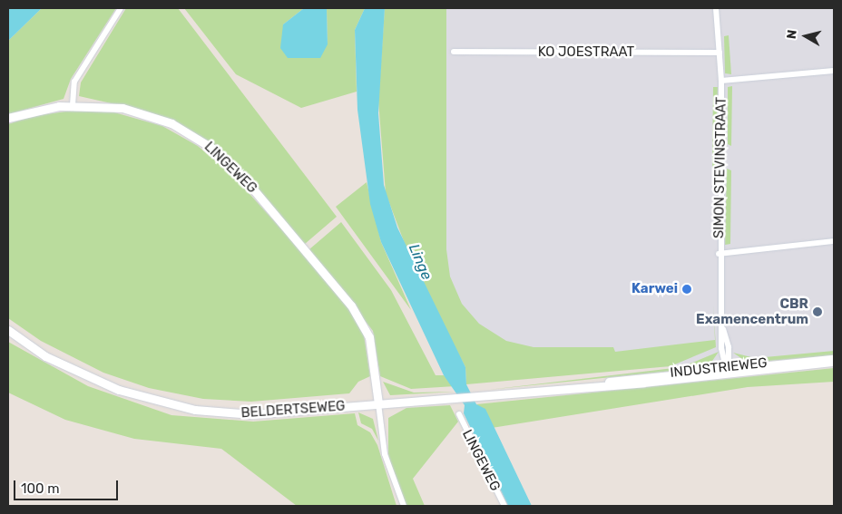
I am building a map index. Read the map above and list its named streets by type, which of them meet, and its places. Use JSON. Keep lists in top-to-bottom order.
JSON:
{
  "streets": {
    "main road": ["LINGEWEG", "INDUSTRIEWEG", "BELDERTSEWEG"],
    "street": ["KO JOESTRAAT", "SIMON STEVINSTRAAT"]
  },
  "crossings": [
    ["KO JOESTRAAT", "SIMON STEVINSTRAAT"],
    ["LINGEWEG", "INDUSTRIEWEG"],
    ["LINGEWEG", "BELDERTSEWEG"],
    ["SIMON STEVINSTRAAT", "INDUSTRIEWEG"],
    ["INDUSTRIEWEG", "BELDERTSEWEG"]
  ],
  "water": ["Linge"],
  "places": ["Karwei", "CBR Examencentrum"],
  "scale_bar": "100 m",
  "north": "left"
}
